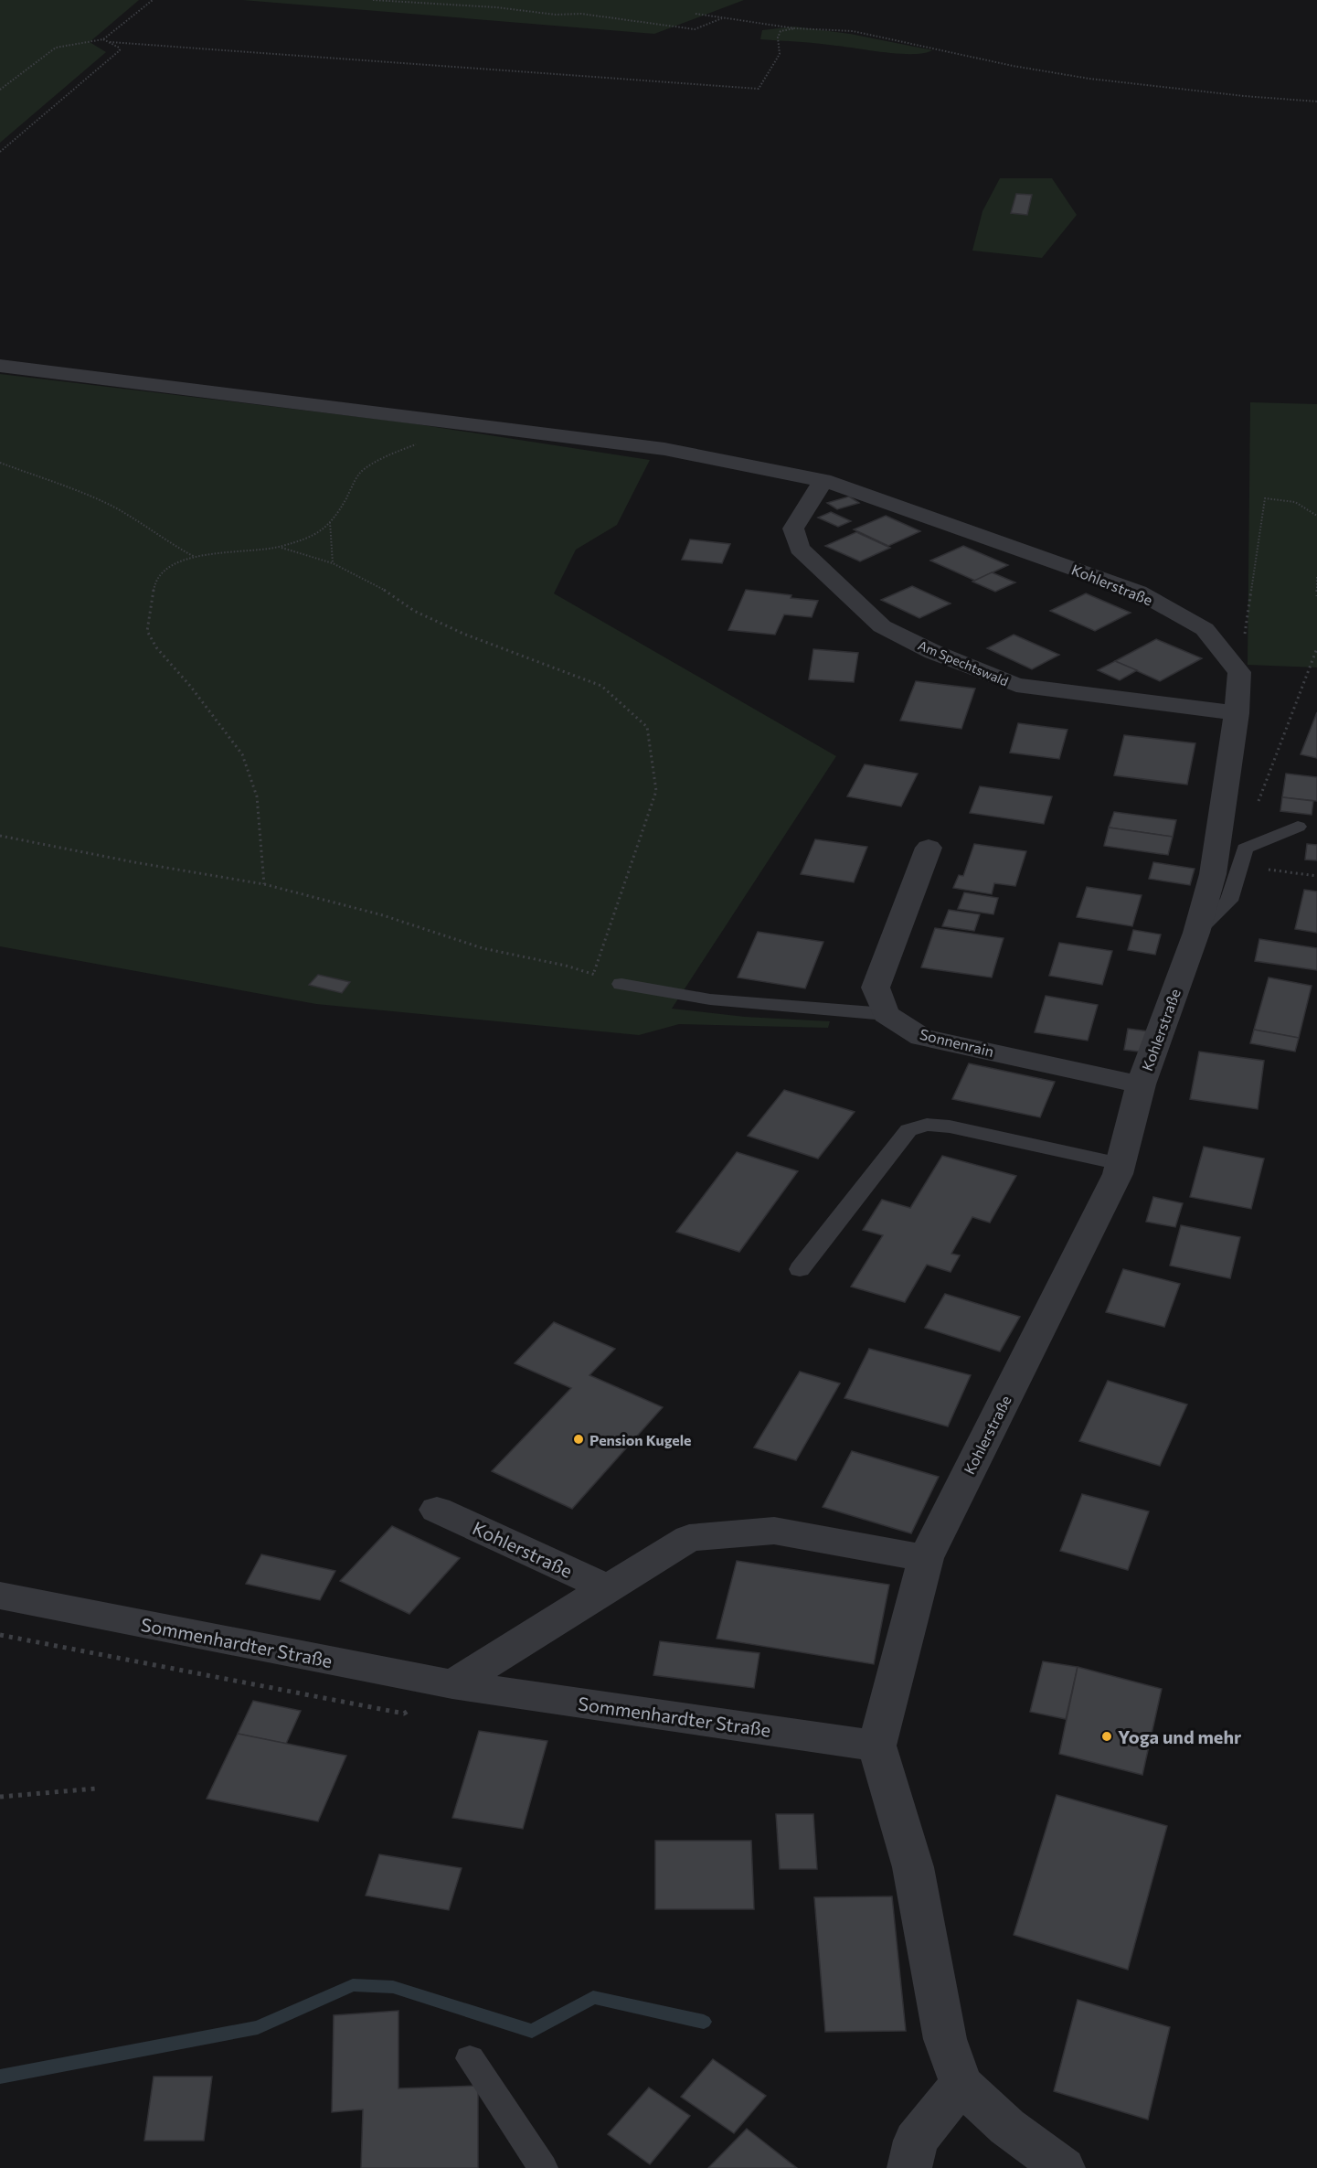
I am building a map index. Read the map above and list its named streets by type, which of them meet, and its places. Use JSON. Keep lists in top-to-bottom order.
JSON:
{
  "streets": {
    "street": [
      "Kohlerstraße",
      "Am Spechtswald",
      "Sonnenrain",
      "Sommenhardter Straße"
    ]
  },
  "crossings": [
    ["Kohlerstraße", "Am Spechtswald"],
    ["Kohlerstraße", "Sonnenrain"],
    ["Kohlerstraße", "Sommenhardter Straße"]
  ],
  "places": ["Pension Kugele", "Yoga und mehr"]
}
